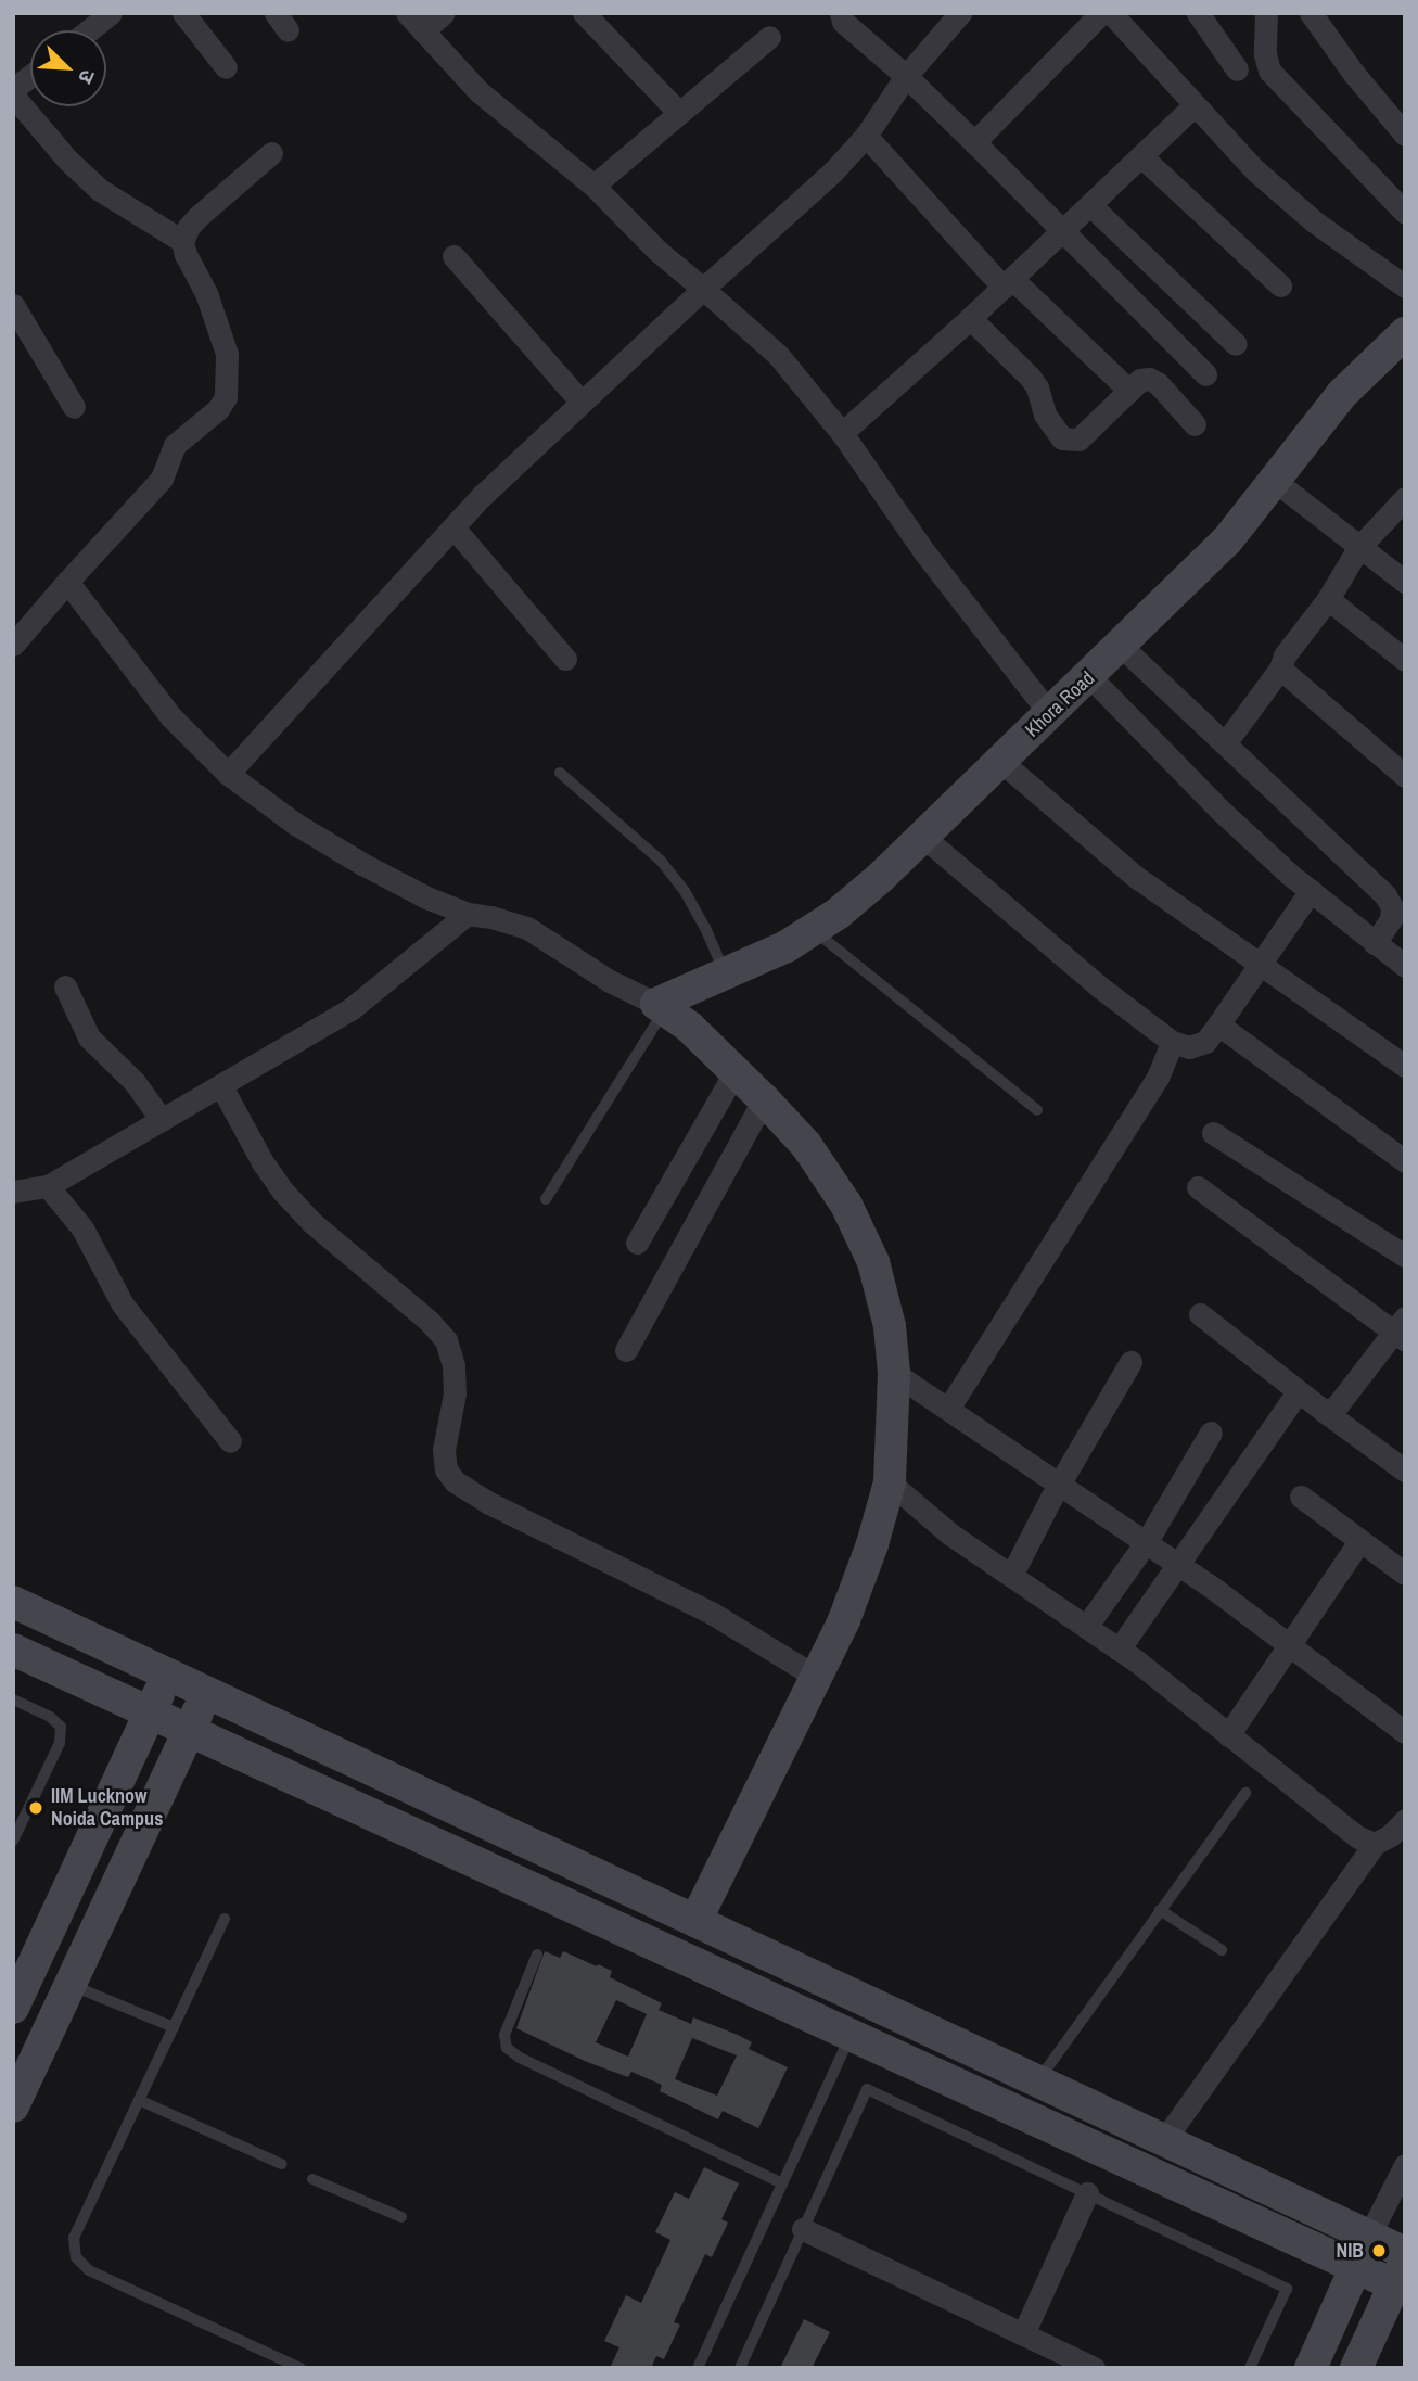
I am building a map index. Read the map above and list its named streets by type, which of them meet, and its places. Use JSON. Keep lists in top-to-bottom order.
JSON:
{
  "streets": {
    "street": ["Khora Road"]
  },
  "places": ["IIM Lucknow Noida Campus", "NIB"],
  "north": "bottom right"
}
